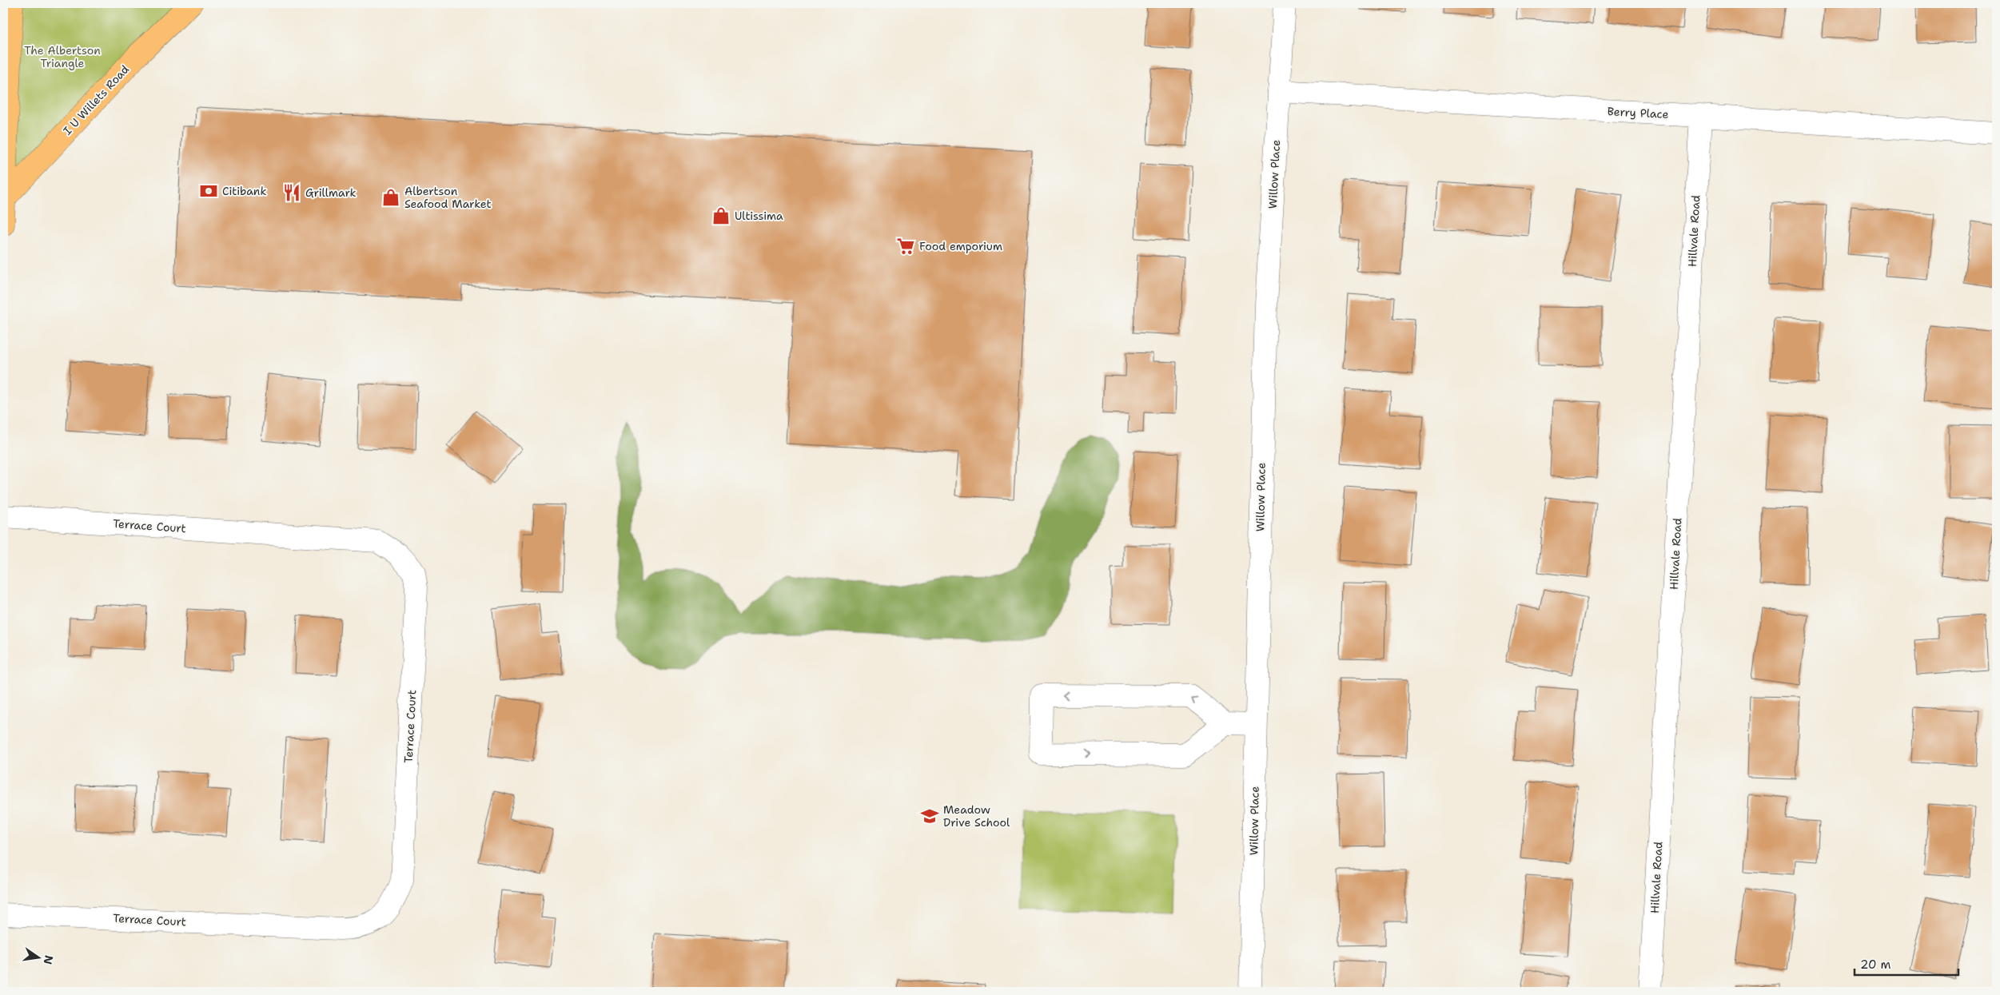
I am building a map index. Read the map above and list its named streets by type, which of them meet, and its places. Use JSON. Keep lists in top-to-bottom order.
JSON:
{
  "streets": {
    "main road": ["I U Willets Road"],
    "street": [
      "Berry Place",
      "Willow Place",
      "Hillvale Road",
      "Terrace Court"
    ]
  },
  "crossings": [
    ["Berry Place", "Willow Place"],
    ["Berry Place", "Hillvale Road"]
  ],
  "parks": ["The Albertson Triangle"],
  "places": {
    "bank": ["Citibank"],
    "restaurant": ["Grillmark"],
    "shop": ["Albertson Seafood Market", "Ultissima"],
    "supermarket": ["Food emporium"],
    "school or university": ["Meadow Drive School"]
  },
  "scale_bar": "20 m",
  "north": "right"
}
